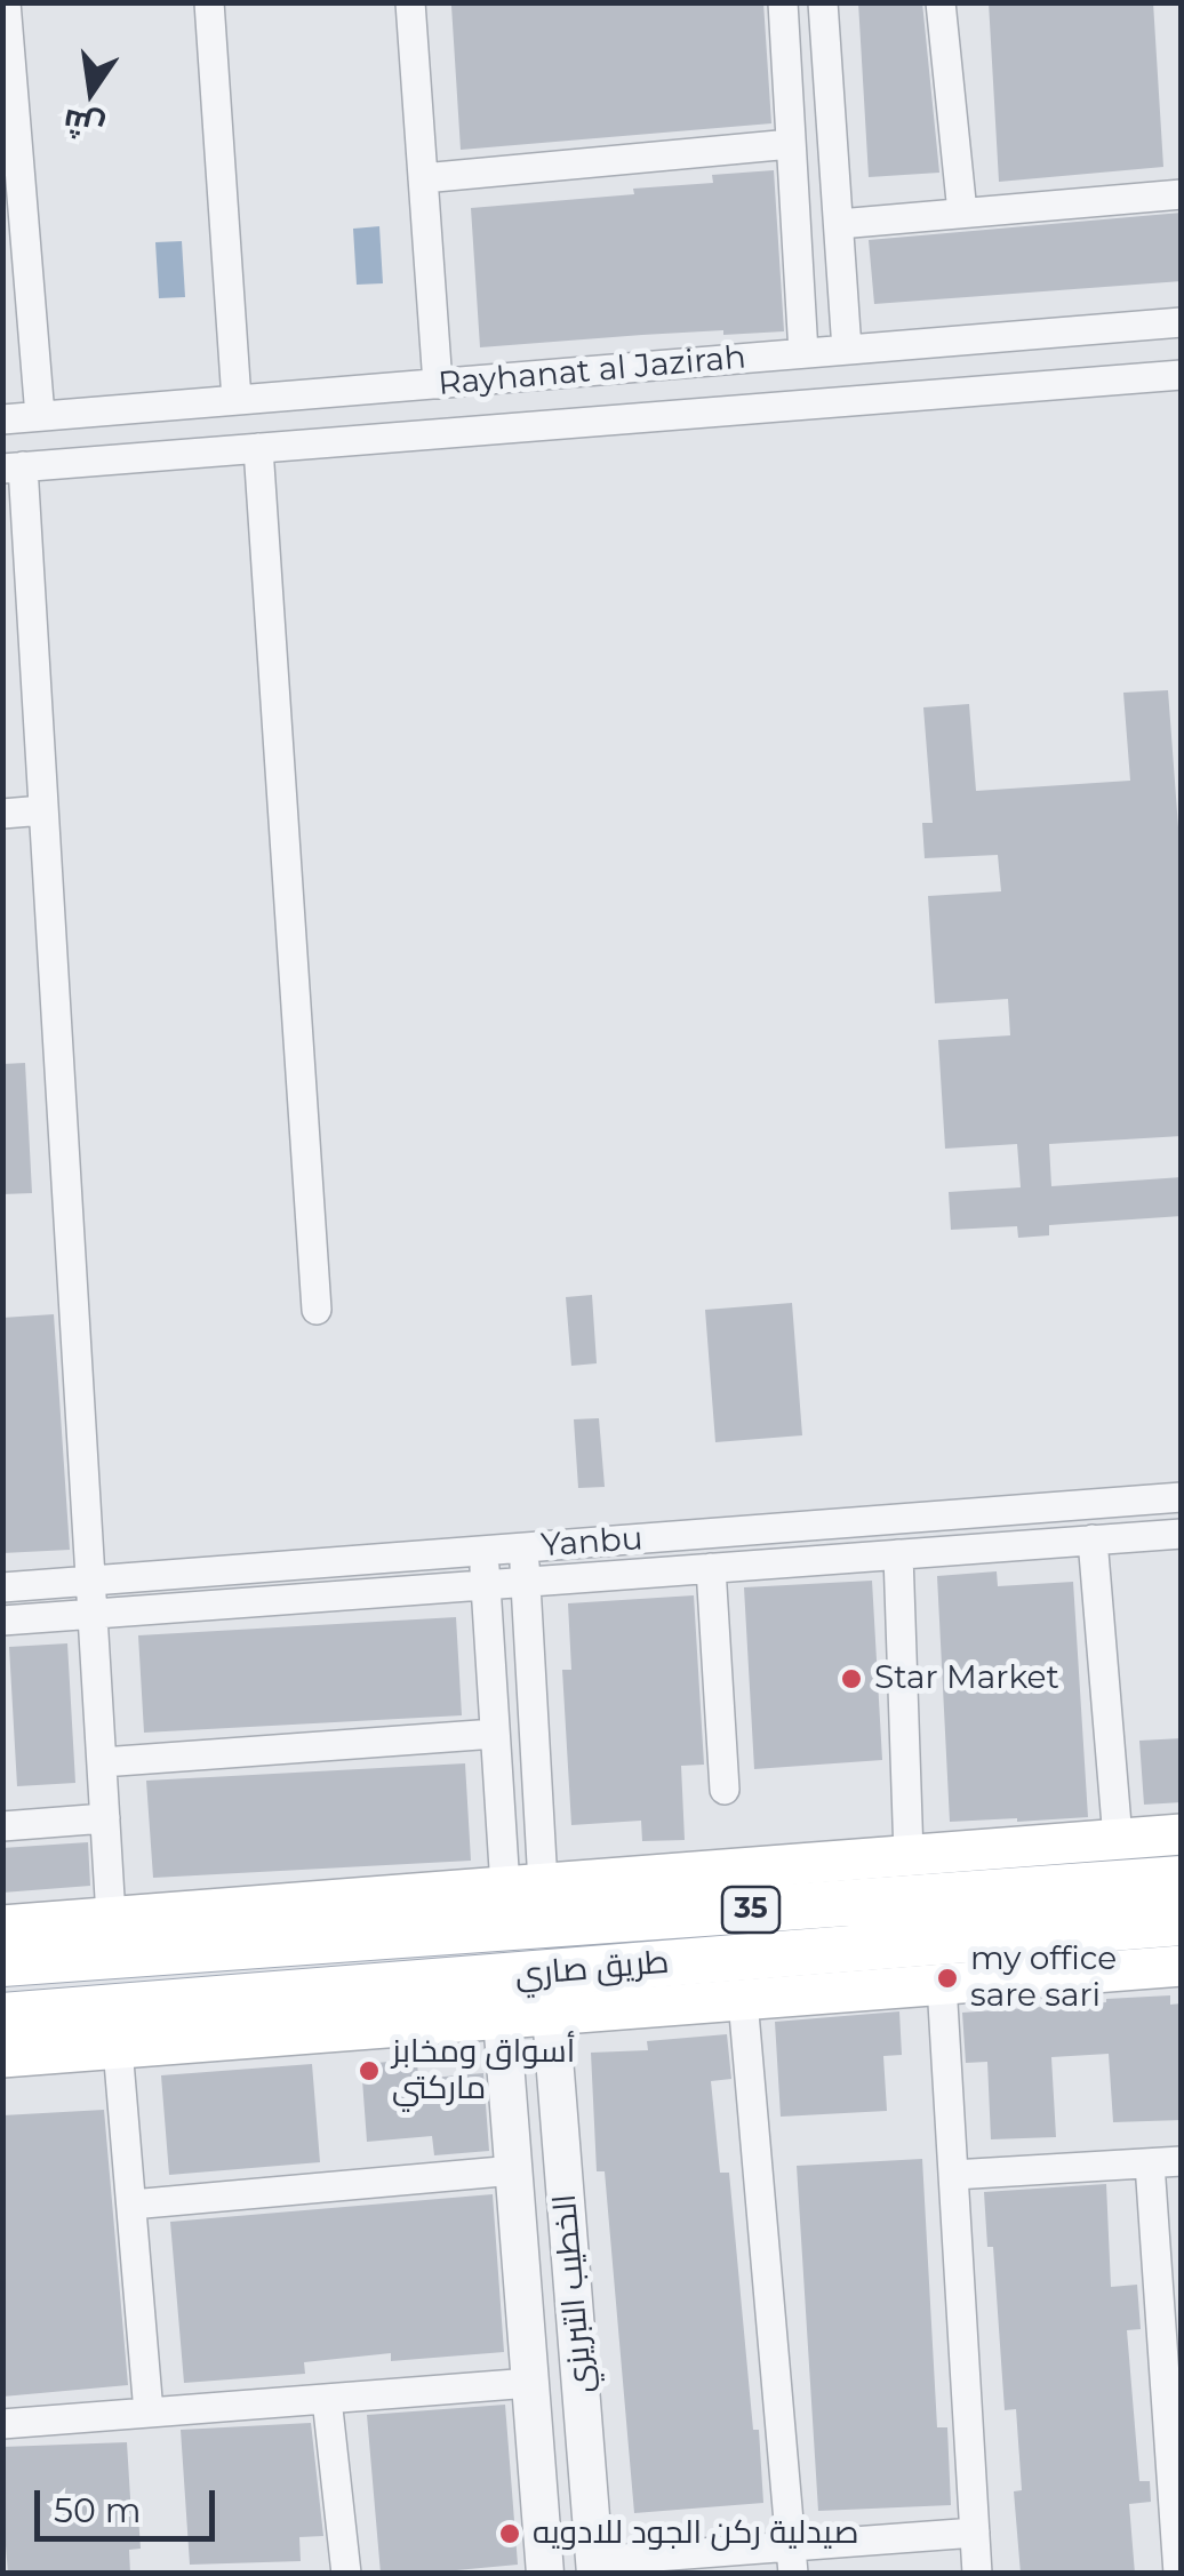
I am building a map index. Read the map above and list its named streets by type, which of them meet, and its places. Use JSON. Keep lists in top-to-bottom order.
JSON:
{
  "streets": {
    "main road": ["35", "طريق صاري"],
    "street": ["Rayhanat al Jazirah", "Yanbu", "الخطيب التبريزي"]
  },
  "places": [
    "Star Market",
    "my office sare sari",
    "أسواق ومخابز ماركتي",
    "صيدلية ركن الجود للادويه"
  ],
  "scale_bar": "50 m",
  "north": "bottom"
}
